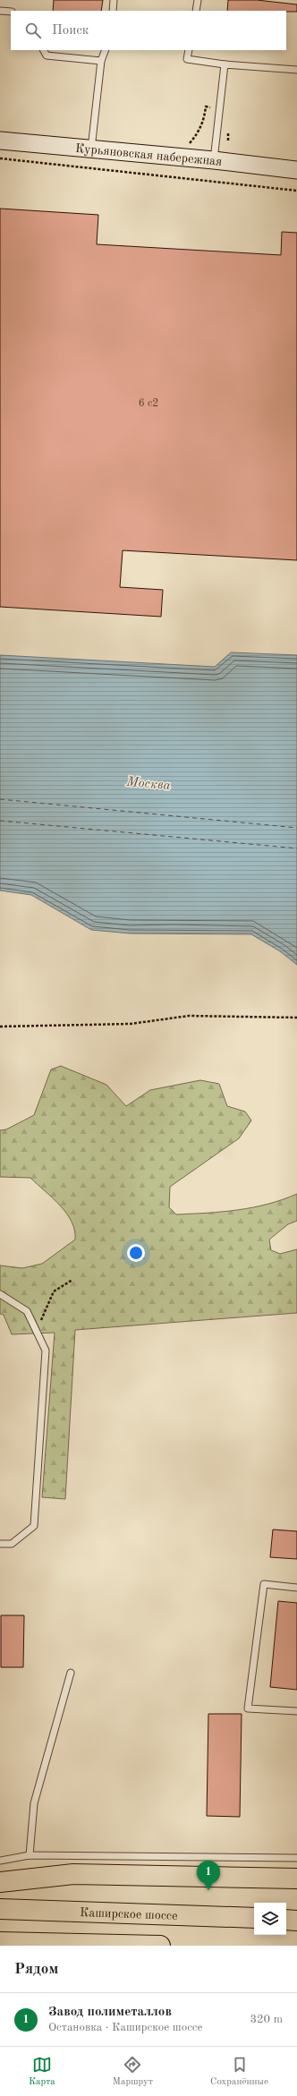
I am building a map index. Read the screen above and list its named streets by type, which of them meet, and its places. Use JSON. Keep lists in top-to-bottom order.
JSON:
{
  "streets": {
    "main road": ["Каширское шоссе"],
    "street": ["Курьяновская набережная"]
  },
  "water": ["Москва"],
  "house_numbers": ["6 с2"],
  "page": {
    "search": "Поиск",
    "pins": "1",
    "heading": "Рядом",
    "list": [
      {
        "mark": "1",
        "name": "Завод полиметаллов",
        "note": "Остановка · Каширское шоссе",
        "value": "320 m"
      }
    ],
    "nav": ["Карта", "Маршрут", "Сохранённые"]
  }
}
